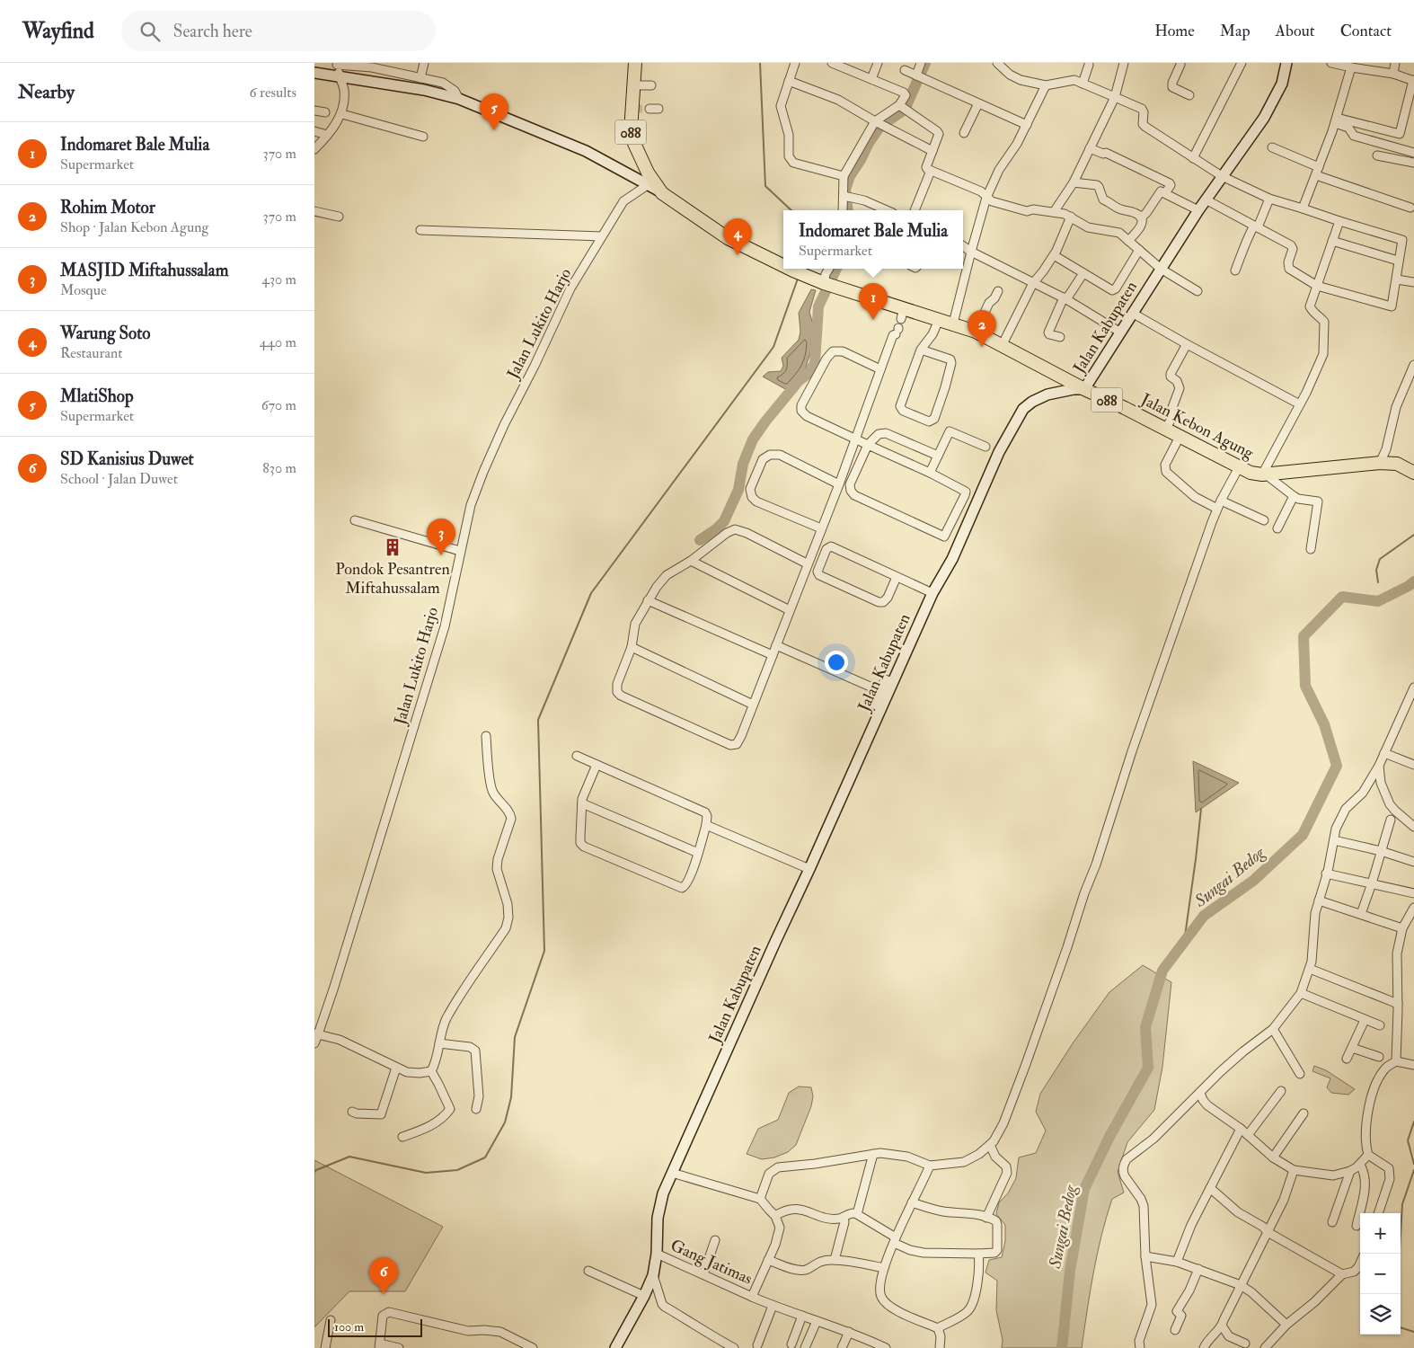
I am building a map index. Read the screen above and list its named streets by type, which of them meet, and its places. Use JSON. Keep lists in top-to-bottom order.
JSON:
{
  "streets": {
    "main road": ["088", "Jalan Kabupaten", "Jalan Kebon Agung"],
    "street": ["Jalan Lukito Harjo", "Gang Jatimas"]
  },
  "crossings": [
    ["Jalan Lukito Harjo", "Jalan Kebon Agung"],
    ["Jalan Kabupaten", "Jalan Kebon Agung"],
    ["Jalan Kabupaten", "Gang Jatimas"]
  ],
  "water": ["Sungai Bedog"],
  "places": {
    "building": ["Pondok Pesantren Miftahussalam"]
  },
  "scale_bar": "100 m",
  "page": {
    "header": "Wayfind",
    "search": "Search here",
    "nav": [
      "Home",
      "Map",
      "About",
      "Contact"
    ],
    "heading": ["Nearby", "6 results"],
    "pins": [
      "5",
      "4",
      "1",
      "2",
      "3",
      "6"
    ],
    "list": [
      {
        "mark": "1",
        "name": "Indomaret Bale Mulia",
        "note": "Supermarket",
        "value": "370 m"
      },
      {
        "mark": "2",
        "name": "Rohim Motor",
        "note": "Shop · Jalan Kebon Agung",
        "value": "370 m"
      },
      {
        "mark": "3",
        "name": "MASJID Miftahussalam",
        "note": "Mosque",
        "value": "430 m"
      },
      {
        "mark": "4",
        "name": "Warung Soto",
        "note": "Restaurant",
        "value": "440 m"
      },
      {
        "mark": "5",
        "name": "MlatiShop",
        "note": "Supermarket",
        "value": "670 m"
      },
      {
        "mark": "6",
        "name": "SD Kanisius Duwet",
        "note": "School · Jalan Duwet",
        "value": "830 m"
      }
    ],
    "popup": ["Indomaret Bale Mulia", "Supermarket"],
    "map_buttons": ["+", "−"],
    "scale": "100 m"
  }
}
